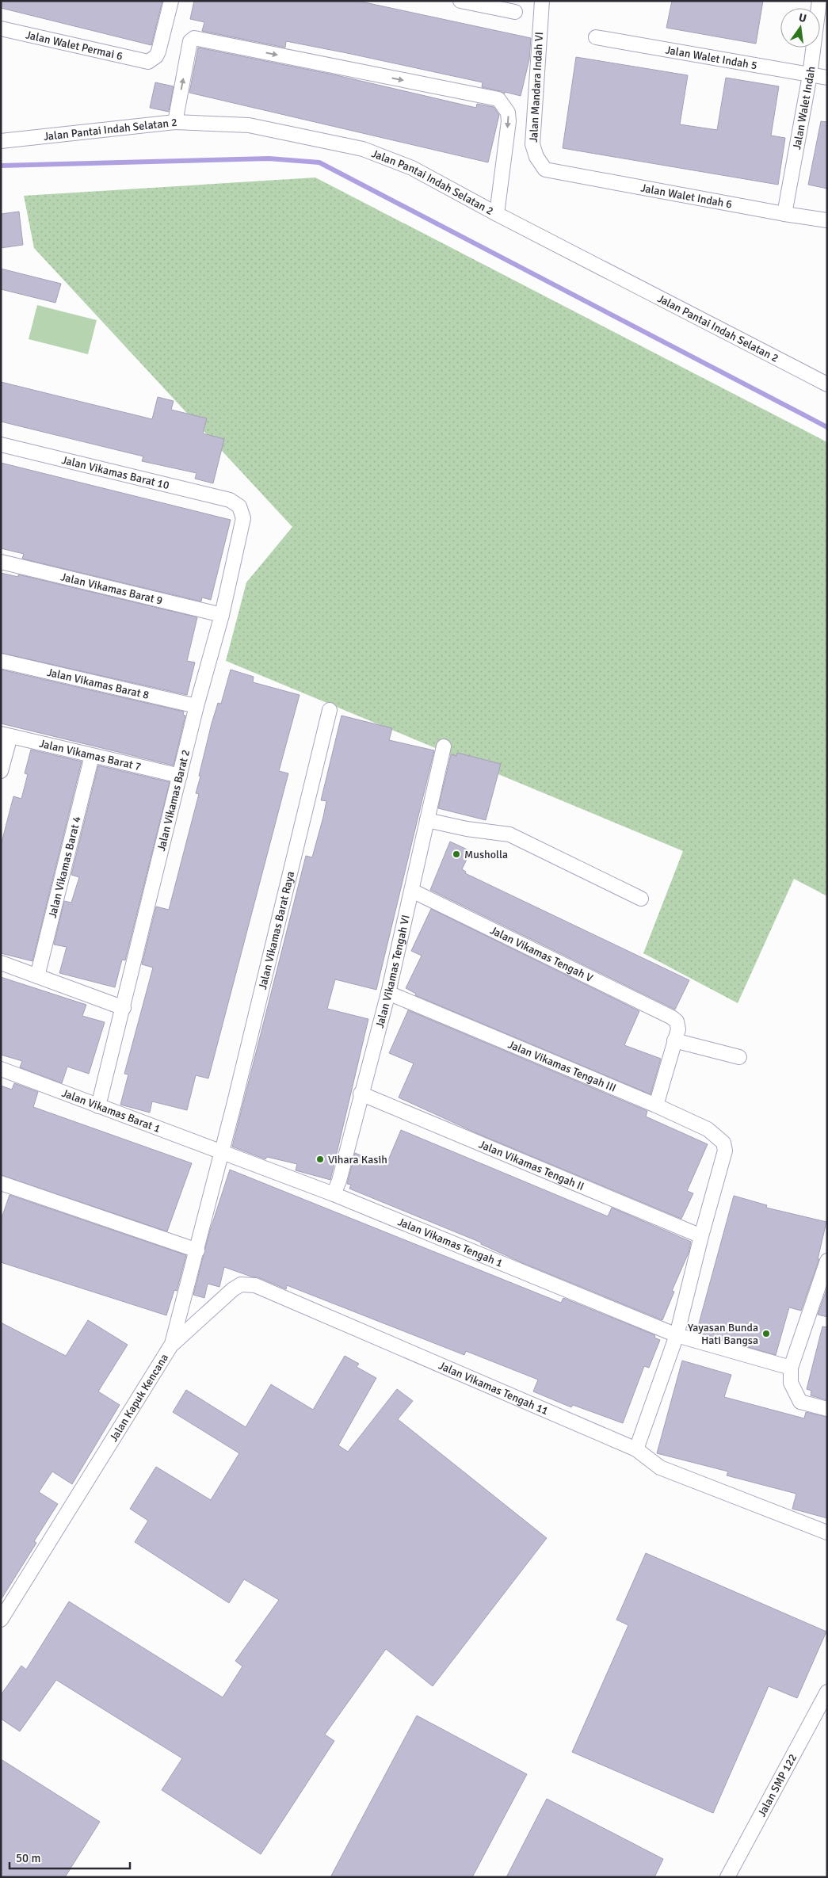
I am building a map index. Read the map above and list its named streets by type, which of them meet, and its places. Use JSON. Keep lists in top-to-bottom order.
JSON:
{
  "streets": {
    "street": [
      "Jalan Walet Permai 6",
      "Jalan Walet Indah 5",
      "Jalan Mandara Indah VI",
      "Jalan Walet Indah",
      "Jalan Pantai Indah Selatan 2",
      "Jalan Walet Indah 6",
      "Jalan Vikamas Barat 10",
      "Jalan Vikamas Barat 9",
      "Jalan Vikamas Barat 8",
      "Jalan Vikamas Barat 7",
      "Jalan Vikamas Barat 2",
      "Jalan Vikamas Barat 4",
      "Jalan Vikamas Barat Raya",
      "Jalan Vikamas Tengah V",
      "Jalan Vikamas Tengah VI",
      "Jalan Vikamas Tengah III",
      "Jalan Vikamas Barat 1",
      "Jalan Vikamas Tengah II",
      "Jalan Vikamas Tengah 1",
      "Jalan Vikamas Tengah 11",
      "Jalan Kapuk Kencana",
      "Jalan SMP 122"
    ]
  },
  "crossings": [
    ["Jalan Walet Indah 5", "Jalan Walet Indah"],
    ["Jalan Mandara Indah VI", "Jalan Walet Indah 6"],
    ["Jalan Walet Indah", "Jalan Walet Indah 6"],
    ["Jalan Vikamas Barat 10", "Jalan Vikamas Barat 2"],
    ["Jalan Vikamas Barat 9", "Jalan Vikamas Barat 2"],
    ["Jalan Vikamas Barat 8", "Jalan Vikamas Barat 2"],
    ["Jalan Vikamas Barat 7", "Jalan Vikamas Barat 2"],
    ["Jalan Vikamas Barat 7", "Jalan Vikamas Barat 4"],
    ["Jalan Vikamas Barat 2", "Jalan Vikamas Barat 1"],
    ["Jalan Vikamas Barat Raya", "Jalan Vikamas Barat 1"],
    ["Jalan Vikamas Barat Raya", "Jalan Vikamas Tengah 1"],
    ["Jalan Vikamas Barat Raya", "Jalan Kapuk Kencana"],
    ["Jalan Vikamas Tengah V", "Jalan Vikamas Tengah VI"],
    ["Jalan Vikamas Tengah VI", "Jalan Vikamas Tengah III"],
    ["Jalan Vikamas Tengah VI", "Jalan Vikamas Tengah II"],
    ["Jalan Vikamas Tengah VI", "Jalan Vikamas Tengah 1"],
    ["Jalan Vikamas Tengah III", "Jalan Vikamas Tengah II"],
    ["Jalan Vikamas Barat 1", "Jalan Vikamas Tengah 1"],
    ["Jalan Vikamas Barat 1", "Jalan Kapuk Kencana"],
    ["Jalan Vikamas Tengah 1", "Jalan Kapuk Kencana"],
    ["Jalan Vikamas Tengah 11", "Jalan Kapuk Kencana"]
  ],
  "places": ["Musholla", "Vihara Kasih", "Yayasan Bunda Hati Bangsa"],
  "scale_bar": "50 m",
  "north": "top"
}
